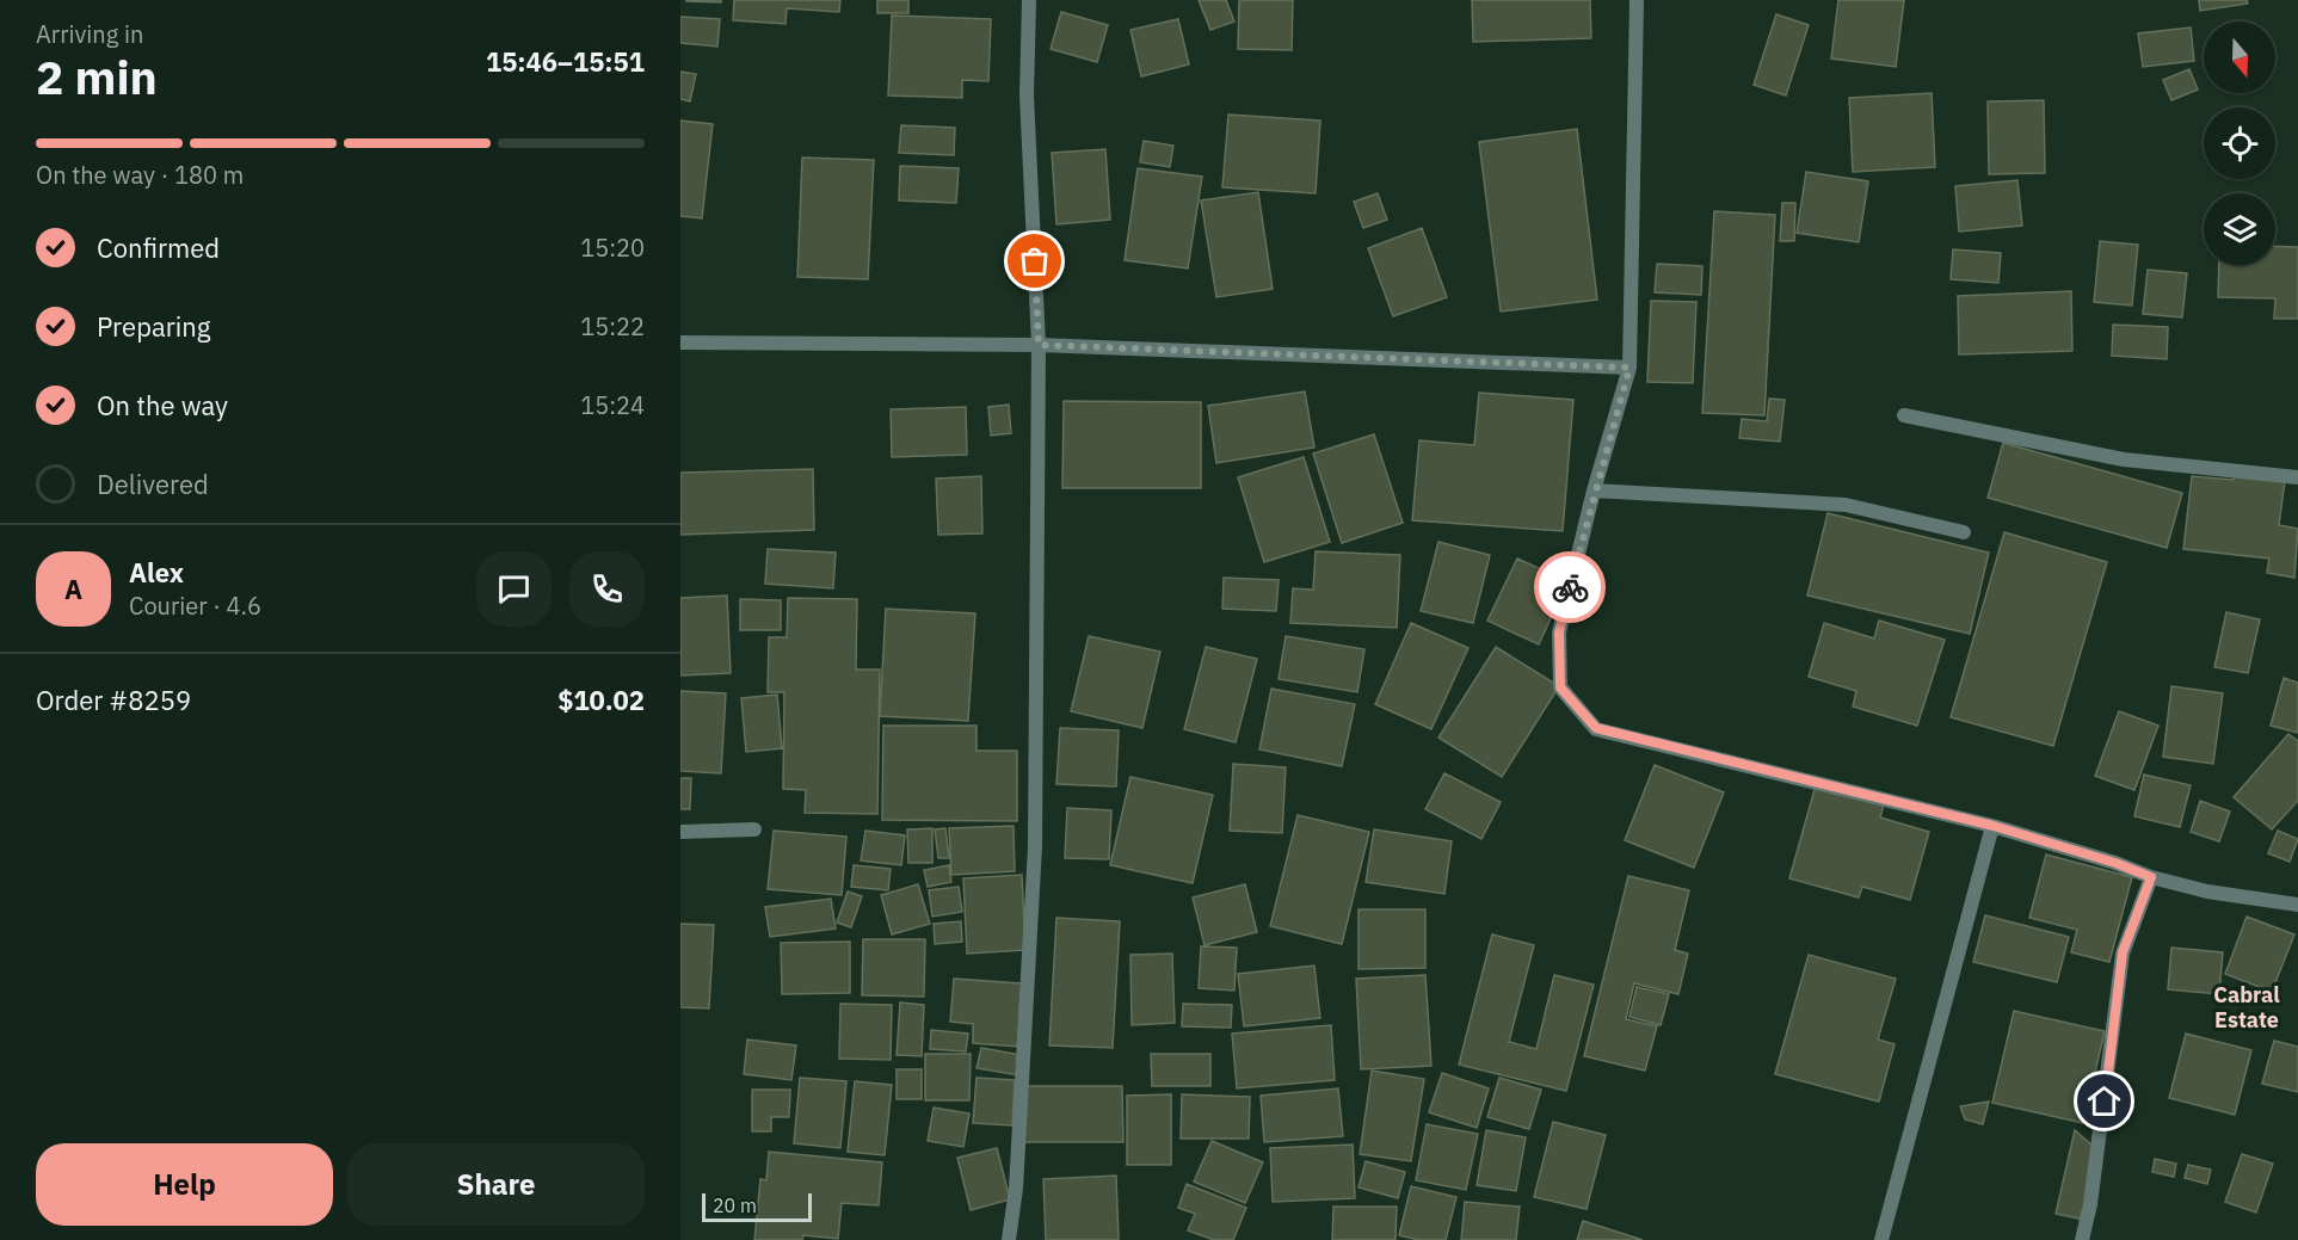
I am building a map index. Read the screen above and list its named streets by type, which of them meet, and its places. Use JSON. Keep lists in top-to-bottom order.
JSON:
{
  "districts": ["Cabral Estate"],
  "scale_bar": "20 m",
  "north": "bottom",
  "page": {
    "heading": ["2 min", "Arriving in", "15:46–15:51"],
    "panel": [
      "Alex",
      "Courier · 4.6",
      "Order #8259",
      "$10.02"
    ],
    "bar": "On the way · 180 m",
    "list": [
      ["Confirmed", "15:20"],
      ["Preparing", "15:22"],
      ["On the way", "15:24"],
      "Delivered"
    ],
    "round": "A",
    "buttons": ["Help", "Share"],
    "scale": "20 m"
  }
}
